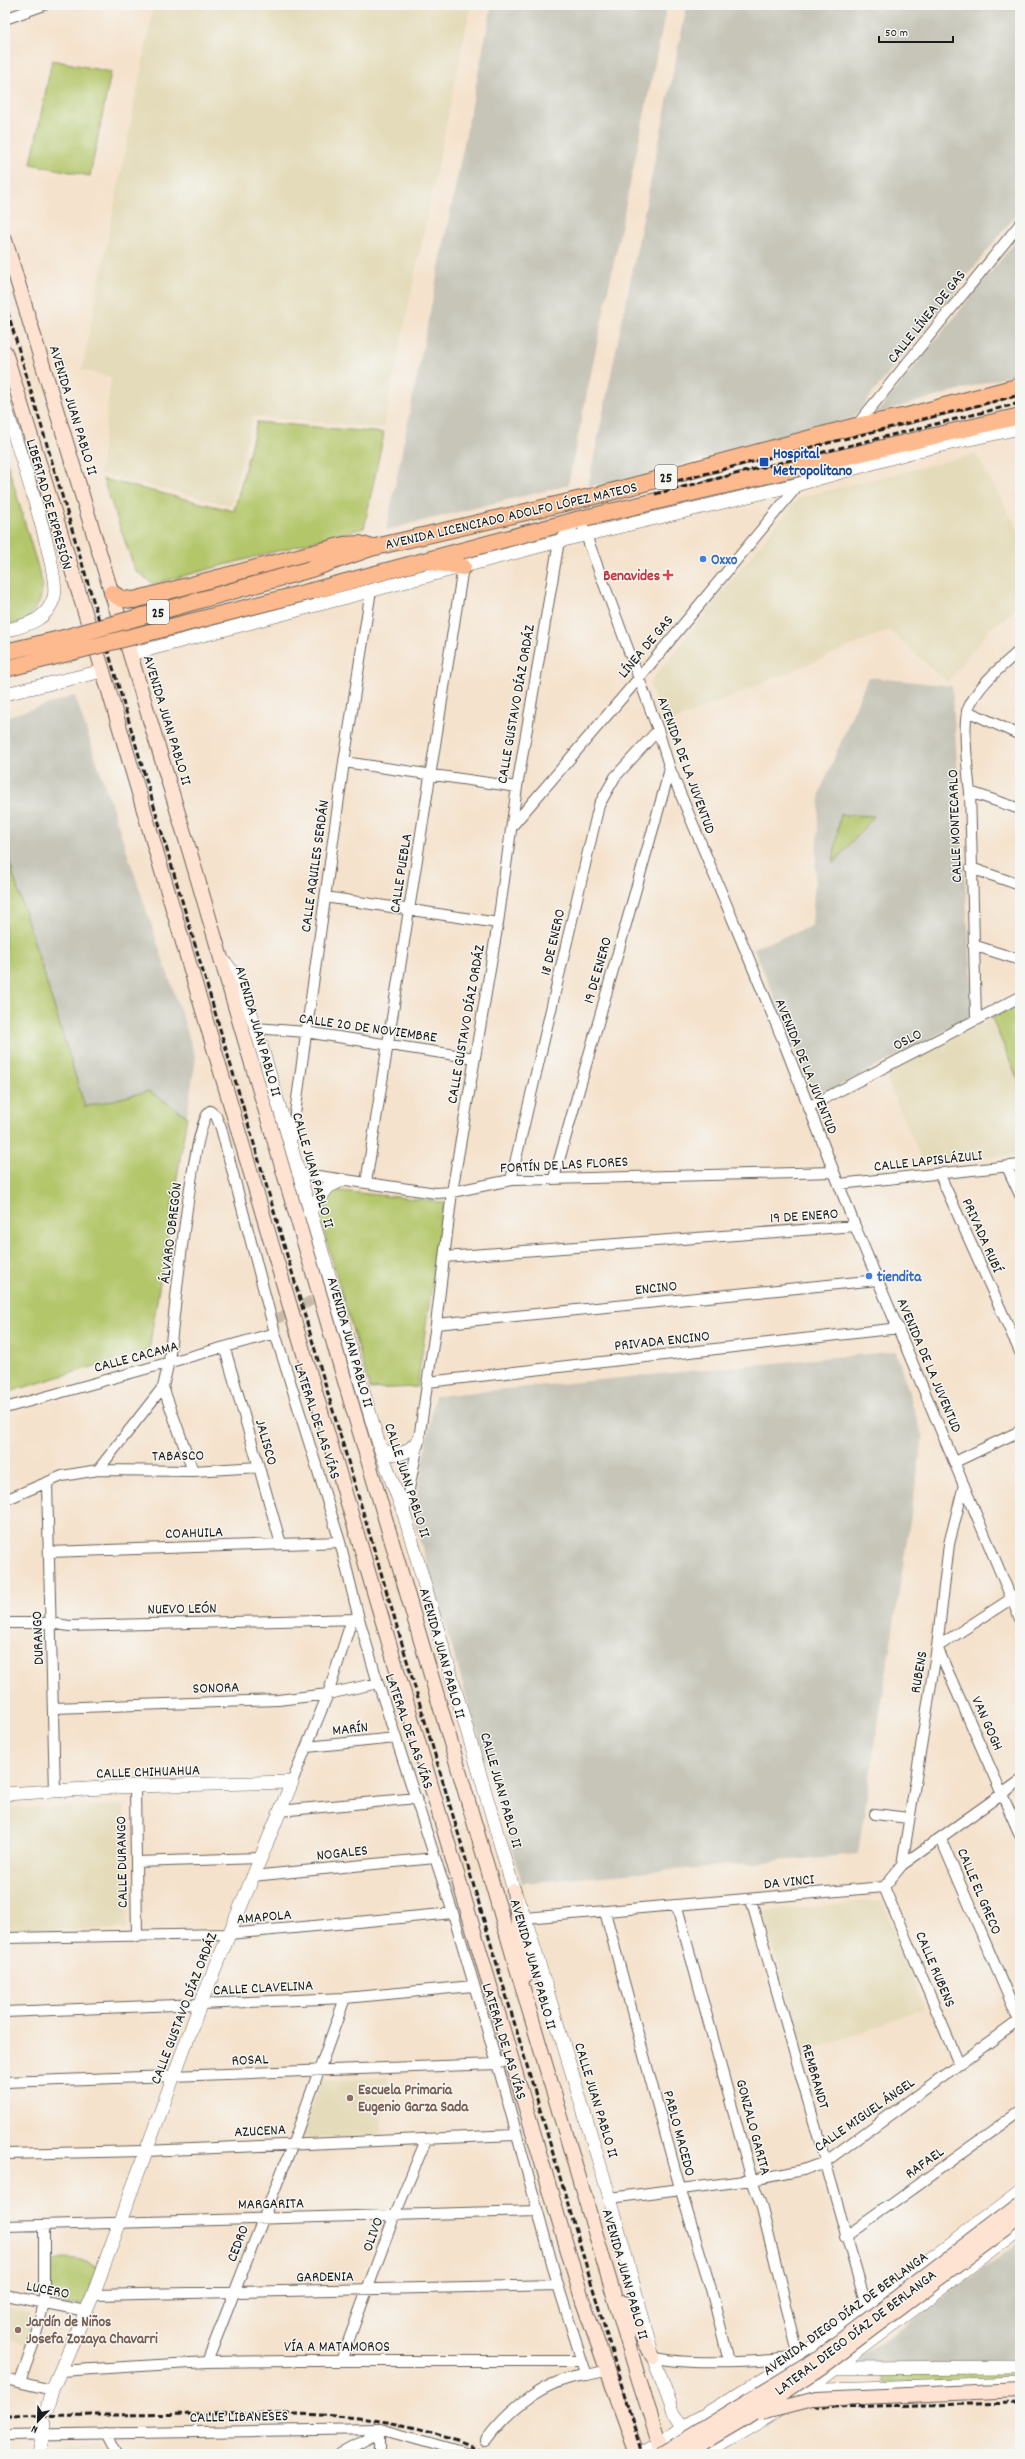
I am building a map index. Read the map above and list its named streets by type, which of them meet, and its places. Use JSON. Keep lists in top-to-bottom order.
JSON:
{
  "streets": {
    "main road": [
      "AVENIDA JUAN PABLO II",
      "25",
      "AVENIDA LICENCIADO ADOLFO LÓPEZ MATEOS",
      "AVENIDA DIEGO DÍAZ DE BERLANGA"
    ],
    "street": [
      "CALLE LÍNEA DE GAS",
      "LIBERTAD DE EXPRESIÓN",
      "LÍNEA DE GAS",
      "CALLE GUSTAVO DÍAZ ORDÁZ",
      "AVENIDA DE LA JUVENTUD",
      "CALLE MONTECARLO",
      "CALLE AQUILES SERDÁN",
      "CALLE PUEBLA",
      "18 DE ENERO",
      "19 DE ENERO",
      "CALLE 20 DE NOVIEMBRE",
      "OSLO",
      "CALLE LAPISLÁZULI",
      "FORTÍN DE LAS FLORES",
      "CALLE JUAN PABLO II",
      "ÁLVARO OBREGÓN",
      "PRIVADA RUBÍ",
      "ENCINO",
      "PRIVADA ENCINO",
      "CALLE CACAMA",
      "LATERAL DE LAS VÍAS",
      "JALISCO",
      "TABASCO",
      "COAHUILA",
      "NUEVO LEÓN",
      "DURANGO",
      "RUBENS",
      "SONORA",
      "VAN GOGH",
      "MARÍN",
      "CALLE CHIHUAHUA",
      "NOGALES",
      "CALLE DURANGO",
      "DA VINCI",
      "CALLE EL GRECO",
      "AMAPOLA",
      "CALLE RUBENS",
      "CALLE CLAVELINA",
      "ROSAL",
      "REMBRANDT",
      "CALLE MIGUEL ÁNGEL",
      "GONZALO GARITA",
      "AZUCENA",
      "PABLO MACEDO",
      "RAFAEL",
      "MARGARITA",
      "OLIVO",
      "CEDRO",
      "GARDENIA",
      "LUCERO",
      "LATERAL DIEGO DÍAZ DE BERLANGA",
      "VÍA A MATAMOROS",
      "CALLE LIBANESES"
    ]
  },
  "crossings": [
    ["CALLE LÍNEA DE GAS", "AVENIDA LICENCIADO ADOLFO LÓPEZ MATEOS"],
    ["AVENIDA JUAN PABLO II", "CALLE JUAN PABLO II"],
    ["AVENIDA JUAN PABLO II", "AVENIDA DIEGO DÍAZ DE BERLANGA"],
    ["AVENIDA JUAN PABLO II", "LATERAL DIEGO DÍAZ DE BERLANGA"],
    ["AVENIDA LICENCIADO ADOLFO LÓPEZ MATEOS", "AVENIDA DE LA JUVENTUD"],
    ["LÍNEA DE GAS", "CALLE GUSTAVO DÍAZ ORDÁZ"],
    ["LÍNEA DE GAS", "AVENIDA DE LA JUVENTUD"],
    ["CALLE GUSTAVO DÍAZ ORDÁZ", "19 DE ENERO"],
    ["CALLE GUSTAVO DÍAZ ORDÁZ", "CALLE 20 DE NOVIEMBRE"],
    ["CALLE GUSTAVO DÍAZ ORDÁZ", "FORTÍN DE LAS FLORES"],
    ["CALLE GUSTAVO DÍAZ ORDÁZ", "CALLE JUAN PABLO II"],
    ["CALLE GUSTAVO DÍAZ ORDÁZ", "ENCINO"],
    ["CALLE GUSTAVO DÍAZ ORDÁZ", "PRIVADA ENCINO"],
    ["CALLE GUSTAVO DÍAZ ORDÁZ", "LATERAL DE LAS VÍAS"],
    ["CALLE GUSTAVO DÍAZ ORDÁZ", "NUEVO LEÓN"],
    ["CALLE GUSTAVO DÍAZ ORDÁZ", "SONORA"],
    ["CALLE GUSTAVO DÍAZ ORDÁZ", "MARÍN"],
    ["CALLE GUSTAVO DÍAZ ORDÁZ", "CALLE CHIHUAHUA"],
    ["CALLE GUSTAVO DÍAZ ORDÁZ", "NOGALES"],
    ["CALLE GUSTAVO DÍAZ ORDÁZ", "AMAPOLA"],
    ["CALLE GUSTAVO DÍAZ ORDÁZ", "CALLE CLAVELINA"],
    ["CALLE GUSTAVO DÍAZ ORDÁZ", "ROSAL"],
    ["CALLE GUSTAVO DÍAZ ORDÁZ", "AZUCENA"],
    ["CALLE GUSTAVO DÍAZ ORDÁZ", "MARGARITA"],
    ["CALLE GUSTAVO DÍAZ ORDÁZ", "GARDENIA"],
    ["CALLE GUSTAVO DÍAZ ORDÁZ", "LUCERO"],
    ["CALLE GUSTAVO DÍAZ ORDÁZ", "VÍA A MATAMOROS"],
    ["AVENIDA DE LA JUVENTUD", "18 DE ENERO"],
    ["AVENIDA DE LA JUVENTUD", "19 DE ENERO"],
    ["AVENIDA DE LA JUVENTUD", "OSLO"],
    ["AVENIDA DE LA JUVENTUD", "CALLE LAPISLÁZULI"],
    ["AVENIDA DE LA JUVENTUD", "FORTÍN DE LAS FLORES"],
    ["AVENIDA DE LA JUVENTUD", "ENCINO"],
    ["AVENIDA DE LA JUVENTUD", "PRIVADA ENCINO"],
    ["AVENIDA DE LA JUVENTUD", "RUBENS"],
    ["CALLE MONTECARLO", "OSLO"],
    ["CALLE AQUILES SERDÁN", "CALLE 20 DE NOVIEMBRE"],
    ["CALLE AQUILES SERDÁN", "CALLE JUAN PABLO II"],
    ["CALLE PUEBLA", "CALLE 20 DE NOVIEMBRE"],
    ["CALLE PUEBLA", "FORTÍN DE LAS FLORES"],
    ["18 DE ENERO", "FORTÍN DE LAS FLORES"],
    ["19 DE ENERO", "FORTÍN DE LAS FLORES"],
    ["CALLE 20 DE NOVIEMBRE", "CALLE JUAN PABLO II"],
    ["CALLE LAPISLÁZULI", "PRIVADA RUBÍ"],
    ["FORTÍN DE LAS FLORES", "CALLE JUAN PABLO II"],
    ["CALLE JUAN PABLO II", "DA VINCI"],
    ["CALLE JUAN PABLO II", "CALLE MIGUEL ÁNGEL"],
    ["CALLE JUAN PABLO II", "LATERAL DIEGO DÍAZ DE BERLANGA"],
    ["ÁLVARO OBREGÓN", "CALLE CACAMA"],
    ["ÁLVARO OBREGÓN", "LATERAL DE LAS VÍAS"],
    ["CALLE CACAMA", "LATERAL DE LAS VÍAS"],
    ["CALLE CACAMA", "JALISCO"],
    ["LATERAL DE LAS VÍAS", "COAHUILA"],
    ["LATERAL DE LAS VÍAS", "NUEVO LEÓN"],
    ["LATERAL DE LAS VÍAS", "SONORA"],
    ["LATERAL DE LAS VÍAS", "MARÍN"],
    ["LATERAL DE LAS VÍAS", "NOGALES"],
    ["LATERAL DE LAS VÍAS", "AMAPOLA"],
    ["LATERAL DE LAS VÍAS", "CALLE CLAVELINA"],
    ["LATERAL DE LAS VÍAS", "ROSAL"],
    ["LATERAL DE LAS VÍAS", "AZUCENA"],
    ["LATERAL DE LAS VÍAS", "MARGARITA"],
    ["LATERAL DE LAS VÍAS", "GARDENIA"],
    ["LATERAL DE LAS VÍAS", "VÍA A MATAMOROS"],
    ["JALISCO", "TABASCO"],
    ["JALISCO", "COAHUILA"],
    ["TABASCO", "DURANGO"],
    ["COAHUILA", "DURANGO"],
    ["NUEVO LEÓN", "DURANGO"],
    ["DURANGO", "SONORA"],
    ["DURANGO", "CALLE CHIHUAHUA"],
    ["RUBENS", "VAN GOGH"],
    ["CALLE CHIHUAHUA", "CALLE DURANGO"],
    ["CALLE DURANGO", "AMAPOLA"],
    ["DA VINCI", "CALLE RUBENS"],
    ["DA VINCI", "REMBRANDT"],
    ["DA VINCI", "GONZALO GARITA"],
    ["DA VINCI", "PABLO MACEDO"],
    ["CALLE EL GRECO", "CALLE MIGUEL ÁNGEL"],
    ["CALLE RUBENS", "CALLE MIGUEL ÁNGEL"],
    ["CALLE CLAVELINA", "CEDRO"],
    ["ROSAL", "CEDRO"],
    ["REMBRANDT", "CALLE MIGUEL ÁNGEL"],
    ["REMBRANDT", "RAFAEL"],
    ["REMBRANDT", "LATERAL DIEGO DÍAZ DE BERLANGA"],
    ["CALLE MIGUEL ÁNGEL", "GONZALO GARITA"],
    ["CALLE MIGUEL ÁNGEL", "PABLO MACEDO"],
    ["GONZALO GARITA", "LATERAL DIEGO DÍAZ DE BERLANGA"],
    ["AZUCENA", "OLIVO"],
    ["AZUCENA", "CEDRO"],
    ["MARGARITA", "OLIVO"],
    ["MARGARITA", "CEDRO"],
    ["OLIVO", "GARDENIA"],
    ["OLIVO", "VÍA A MATAMOROS"],
    ["CEDRO", "GARDENIA"],
    ["CEDRO", "VÍA A MATAMOROS"],
    ["AVENIDA DIEGO DÍAZ DE BERLANGA", "LATERAL DIEGO DÍAZ DE BERLANGA"]
  ],
  "places": {
    "transit": ["Hospital Metropolitano"],
    "other": [
      "Oxxo",
      "tiendita",
      "Escuela Primaria Eugenio Garza Sada",
      "Jardín de Niños Josefa Zozaya Chavarri"
    ],
    "health": ["Benavides"]
  },
  "scale_bar": "50 m",
  "north": "bottom left"
}
